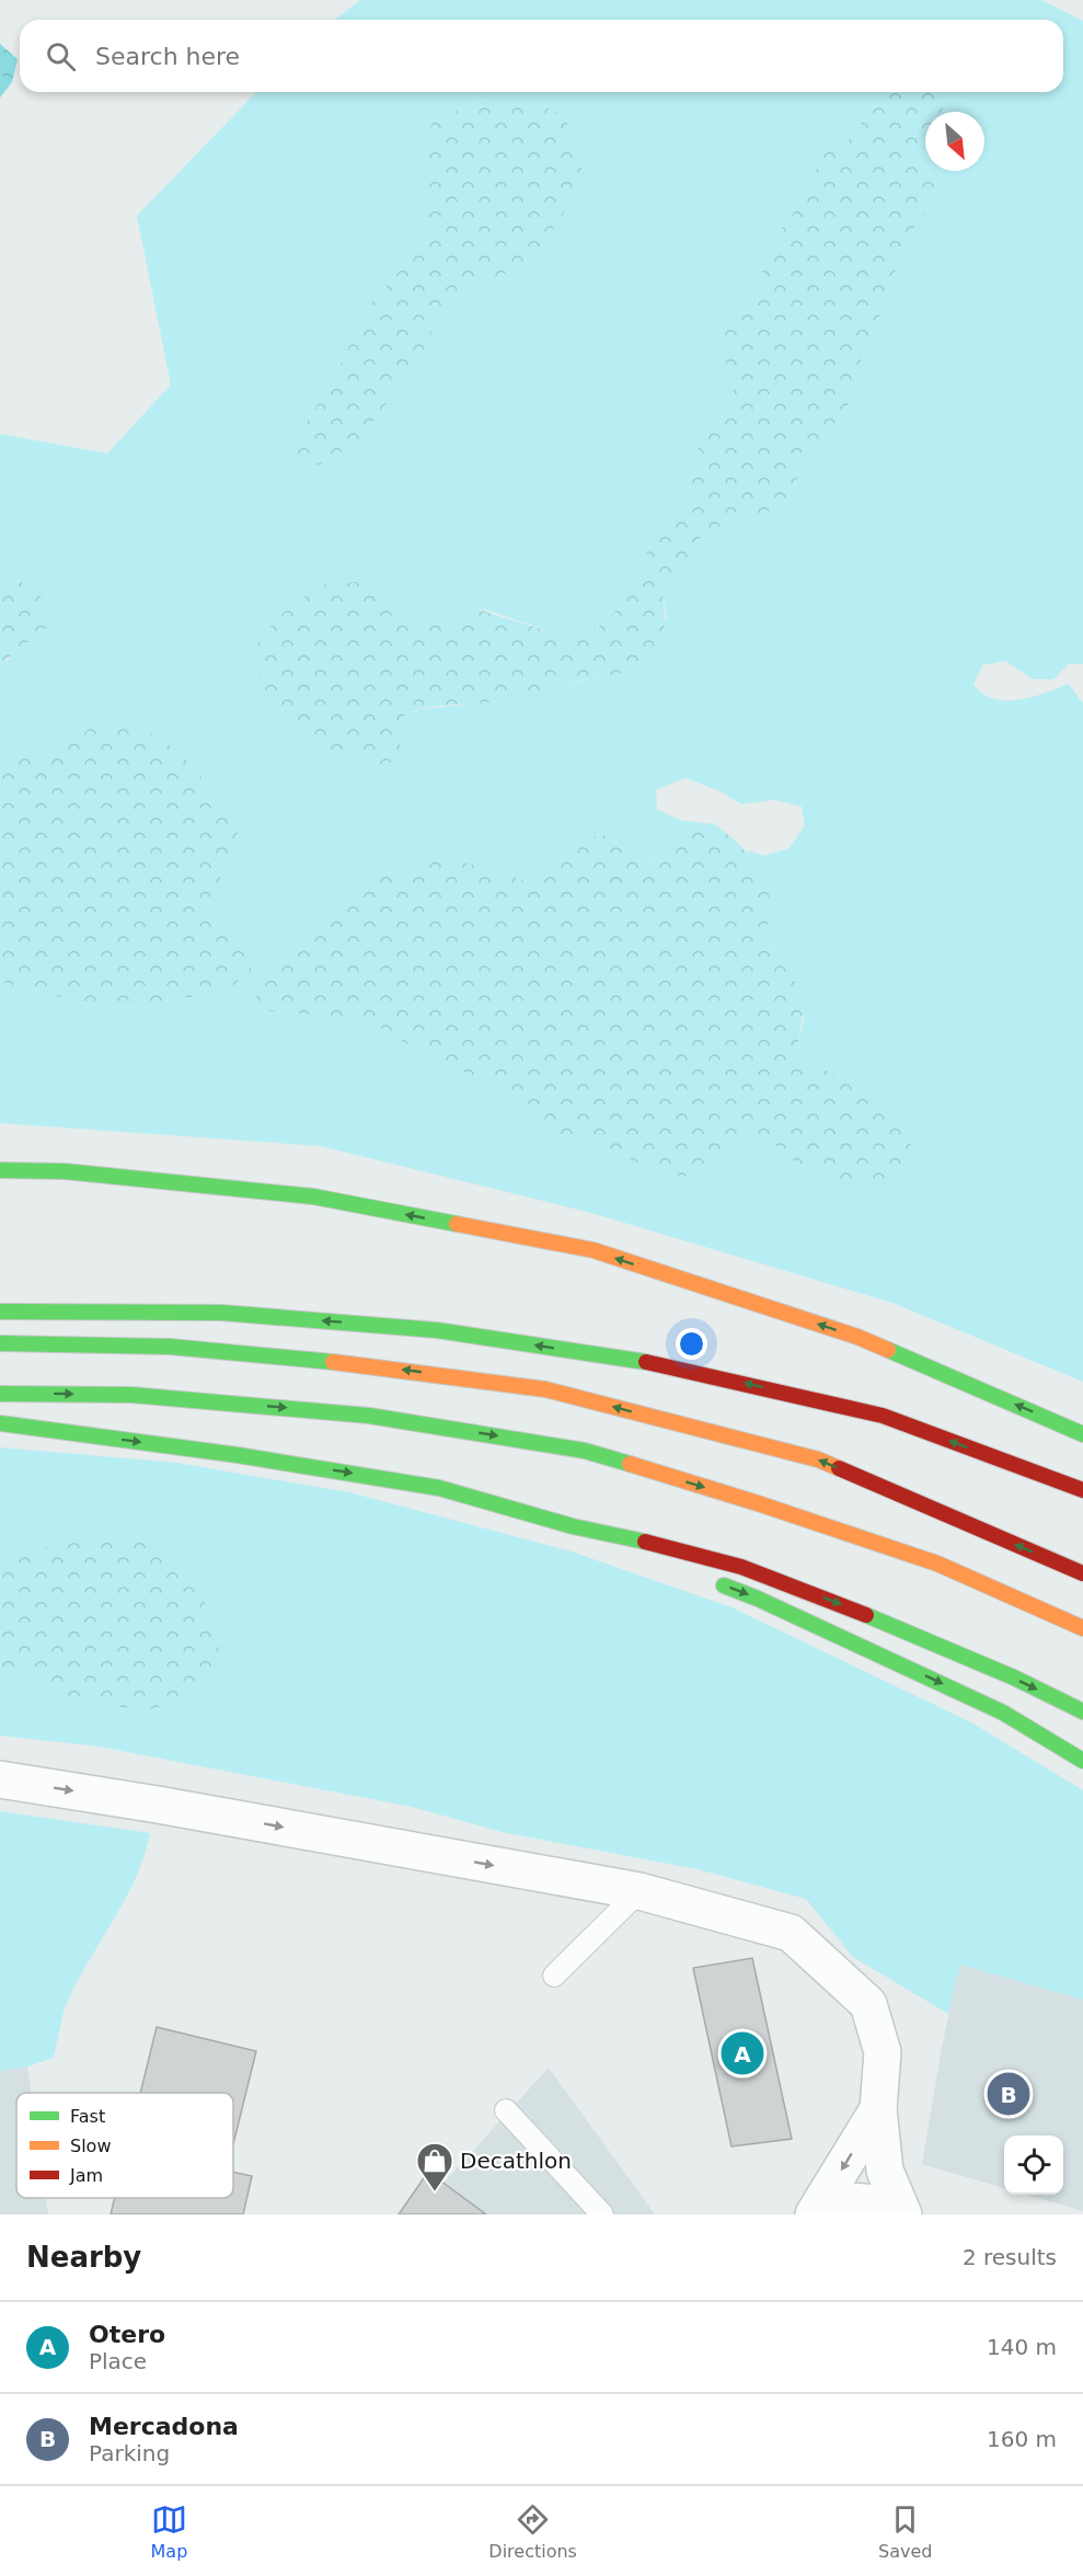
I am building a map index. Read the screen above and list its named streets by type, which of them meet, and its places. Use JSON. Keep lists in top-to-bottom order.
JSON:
{
  "places": {
    "shop": ["Decathlon"]
  },
  "legend": ["Fast", "Slow", "Jam"],
  "north": "bottom right",
  "page": {
    "search": "Search here",
    "pins": ["A", "B"],
    "heading": ["Nearby", "2 results"],
    "list": [
      {
        "mark": "A",
        "name": "Otero",
        "note": "Place",
        "value": "140 m"
      },
      {
        "mark": "B",
        "name": "Mercadona",
        "note": "Parking",
        "value": "160 m"
      }
    ],
    "nav": ["Map", "Directions", "Saved"]
  }
}
